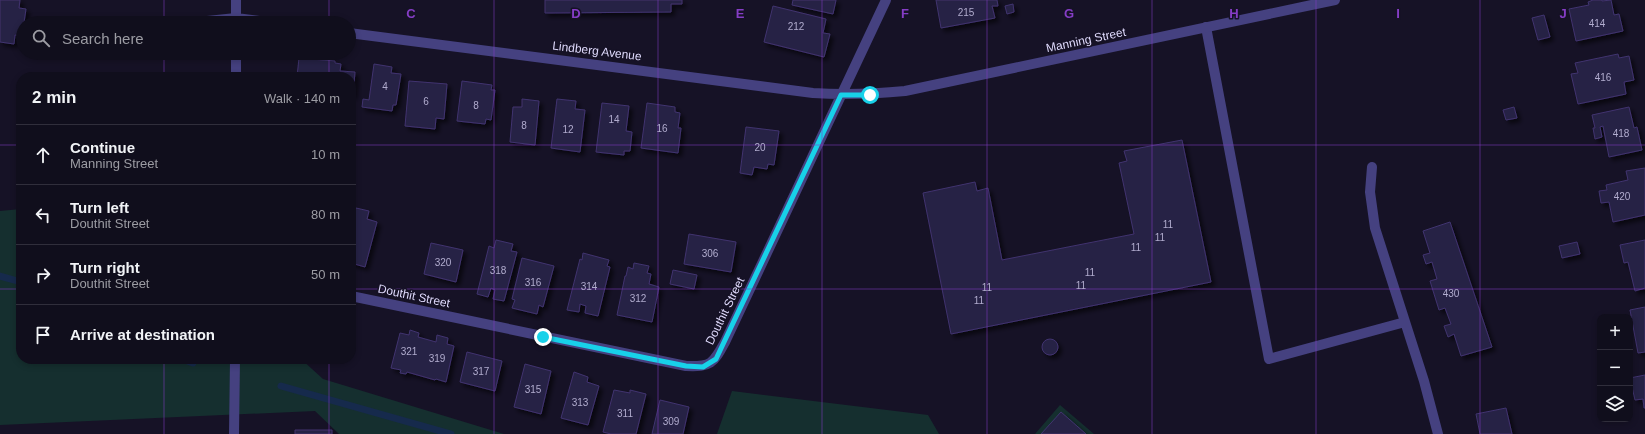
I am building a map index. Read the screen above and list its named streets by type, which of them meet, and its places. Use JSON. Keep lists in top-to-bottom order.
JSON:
{
  "streets": {
    "street": ["Manning Street", "Lindberg Avenue", "Douthit Street"]
  },
  "crossings": [
    ["Manning Street", "Lindberg Avenue"],
    ["Manning Street", "Douthit Street"],
    ["Lindberg Avenue", "Douthit Street"]
  ],
  "house_numbers": [
    "215",
    "414",
    "212",
    "416",
    "4",
    "6",
    "8",
    "14",
    "8",
    "16",
    "12",
    "418",
    "20",
    "420",
    "11",
    "11",
    "11",
    "306",
    "320",
    "318",
    "11",
    "316",
    "11",
    "314",
    "11",
    "430",
    "312",
    "11",
    "321",
    "319",
    "317",
    "315",
    "313",
    "311",
    "309"
  ],
  "page": {
    "search": "Search here",
    "heading": ["2 min", "Walk · 140 m"],
    "list": [
      ["Continue", "Manning Street", "10 m"],
      ["Turn left", "Douthit Street", "80 m"],
      ["Turn right", "Douthit Street", "50 m"],
      "Arrive at destination"
    ],
    "map_buttons": ["+", "−"]
  },
  "grid": {
    "columns": [
      "C",
      "D",
      "E",
      "F",
      "G",
      "H",
      "I",
      "J"
    ]
  }
}
